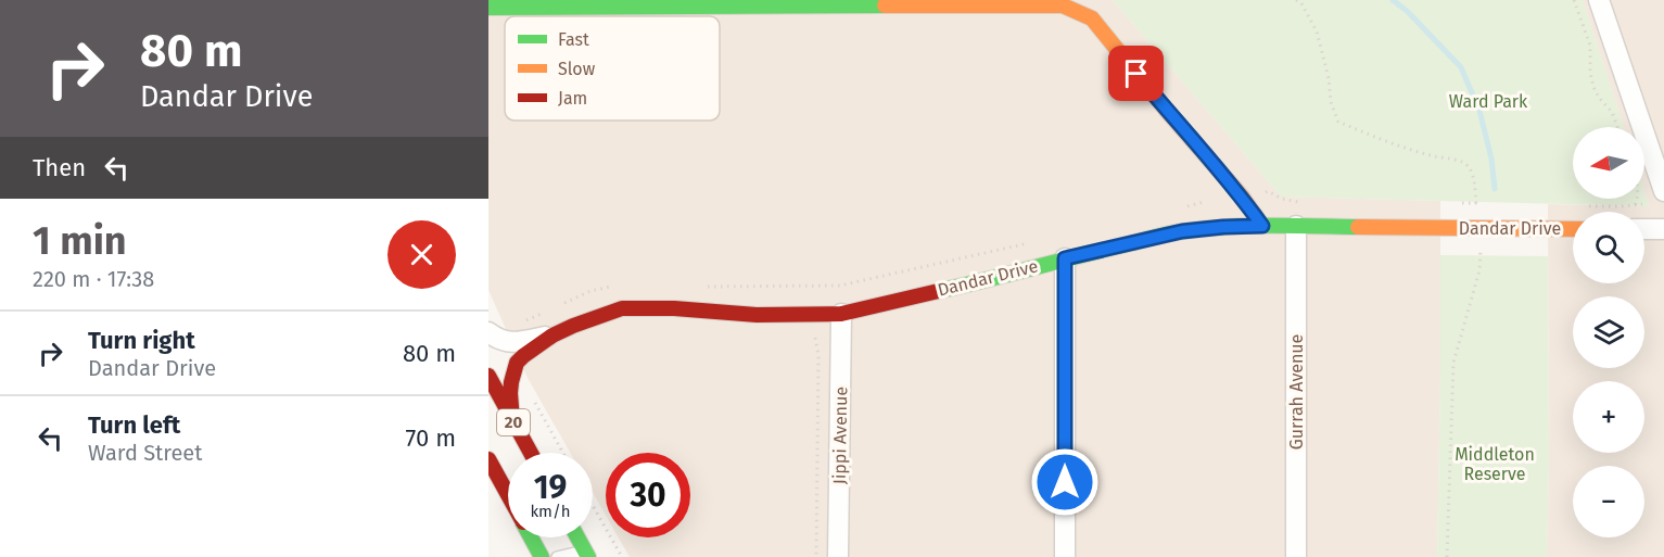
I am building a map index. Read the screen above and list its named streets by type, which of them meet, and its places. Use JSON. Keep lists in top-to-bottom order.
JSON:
{
  "streets": {
    "street": [
      "Dandar Drive",
      "Gurrah Avenue",
      "20",
      "Jippi Avenue"
    ]
  },
  "crossings": [
    ["Dandar Drive", "Gurrah Avenue"],
    ["Dandar Drive", "20"],
    ["Dandar Drive", "Jippi Avenue"]
  ],
  "parks": ["Ward Park", "Middleton Reserve"],
  "legend": ["Fast", "Slow", "Jam"],
  "north": "left",
  "page": {
    "turn": ["80 m", "Dandar Drive"],
    "map_buttons": ["+", "−"],
    "then": "Then",
    "heading": ["1 min", "220 m · 17:38"],
    "list": [
      {
        "name": "Turn right",
        "note": "Dandar Drive",
        "value": "80 m"
      },
      {
        "name": "Turn left",
        "note": "Ward Street",
        "value": "70 m"
      }
    ],
    "speed": "19 km/h",
    "limit": "30"
  }
}
